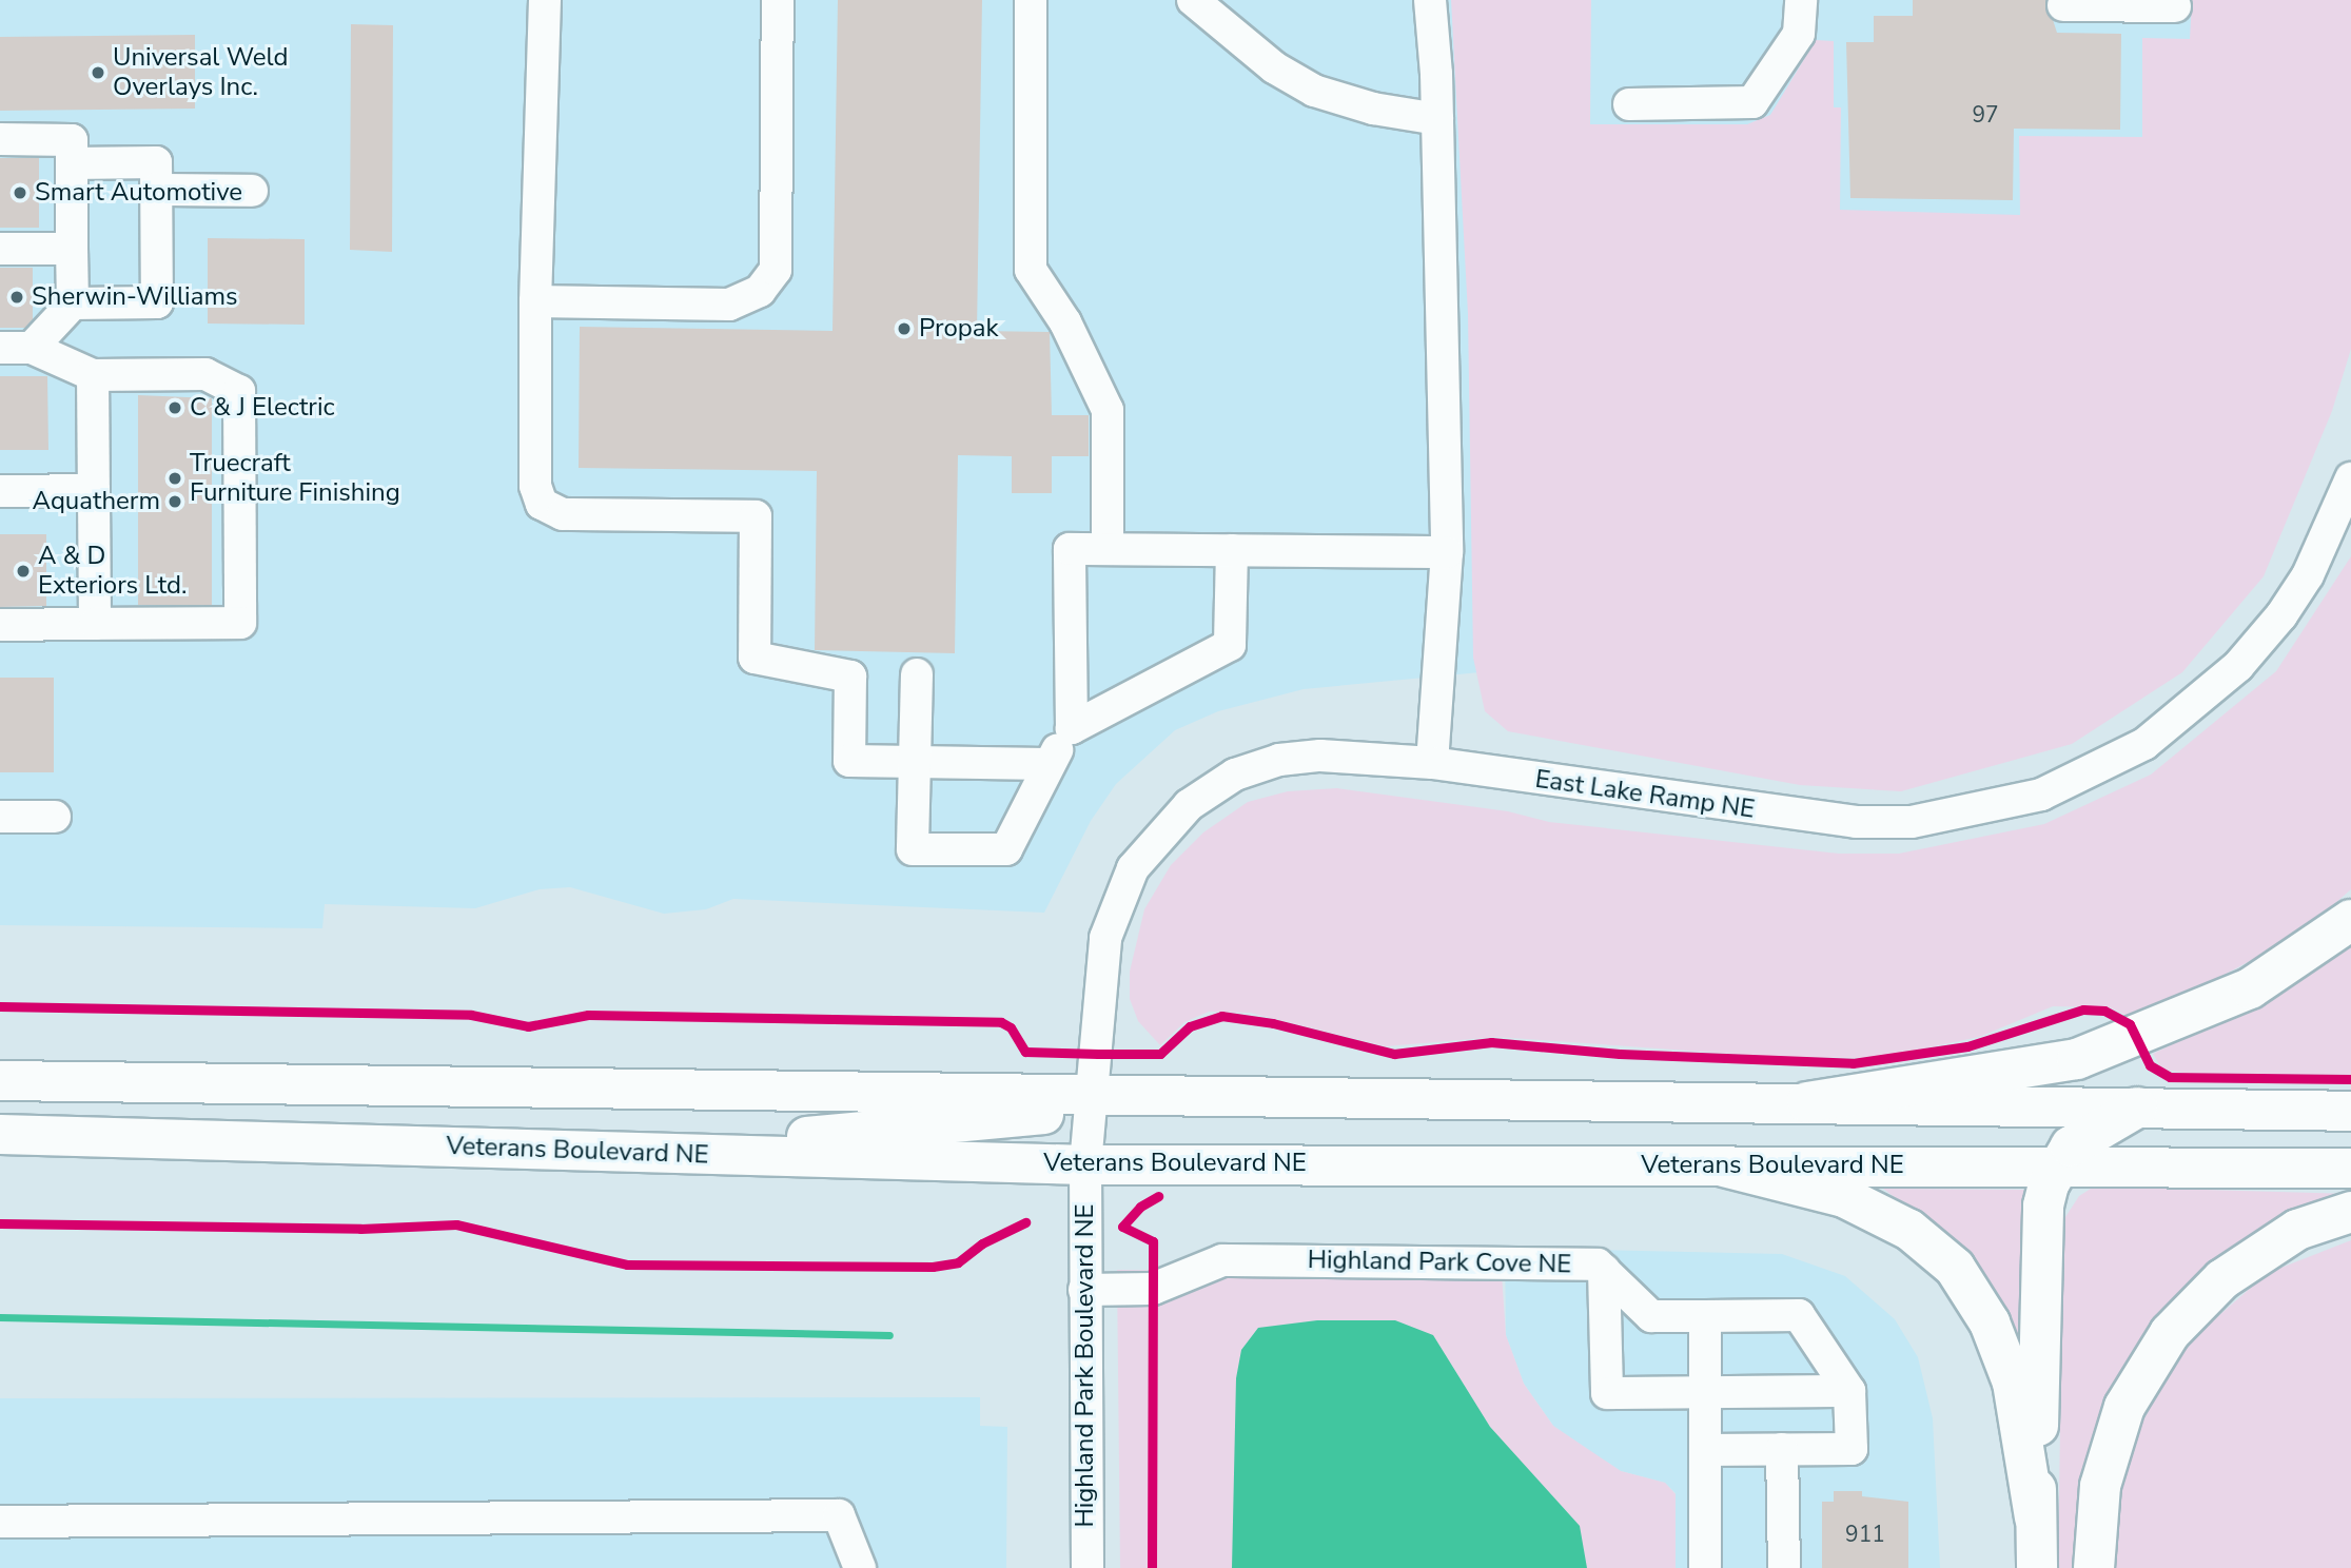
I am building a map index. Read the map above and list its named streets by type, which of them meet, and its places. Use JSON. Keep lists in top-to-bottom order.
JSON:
{
  "streets": {
    "main road": ["Veterans Boulevard NE"],
    "street": ["East Lake Ramp NE", "Highland Park Cove NE", "Highland Park Boulevard NE"]
  },
  "crossings": [
    ["East Lake Ramp NE", "Veterans Boulevard NE"],
    ["East Lake Ramp NE", "Highland Park Boulevard NE"],
    ["Veterans Boulevard NE", "Highland Park Boulevard NE"],
    ["Highland Park Cove NE", "Highland Park Boulevard NE"]
  ],
  "places": [
    "Universal Weld Overlays Inc.",
    "Smart Automotive",
    "Sherwin-Williams",
    "Propak",
    "C & J Electric",
    "Truecraft Furniture Finishing",
    "Aquatherm",
    "A & D Exteriors Ltd."
  ],
  "house_numbers": ["97", "911"]
}
